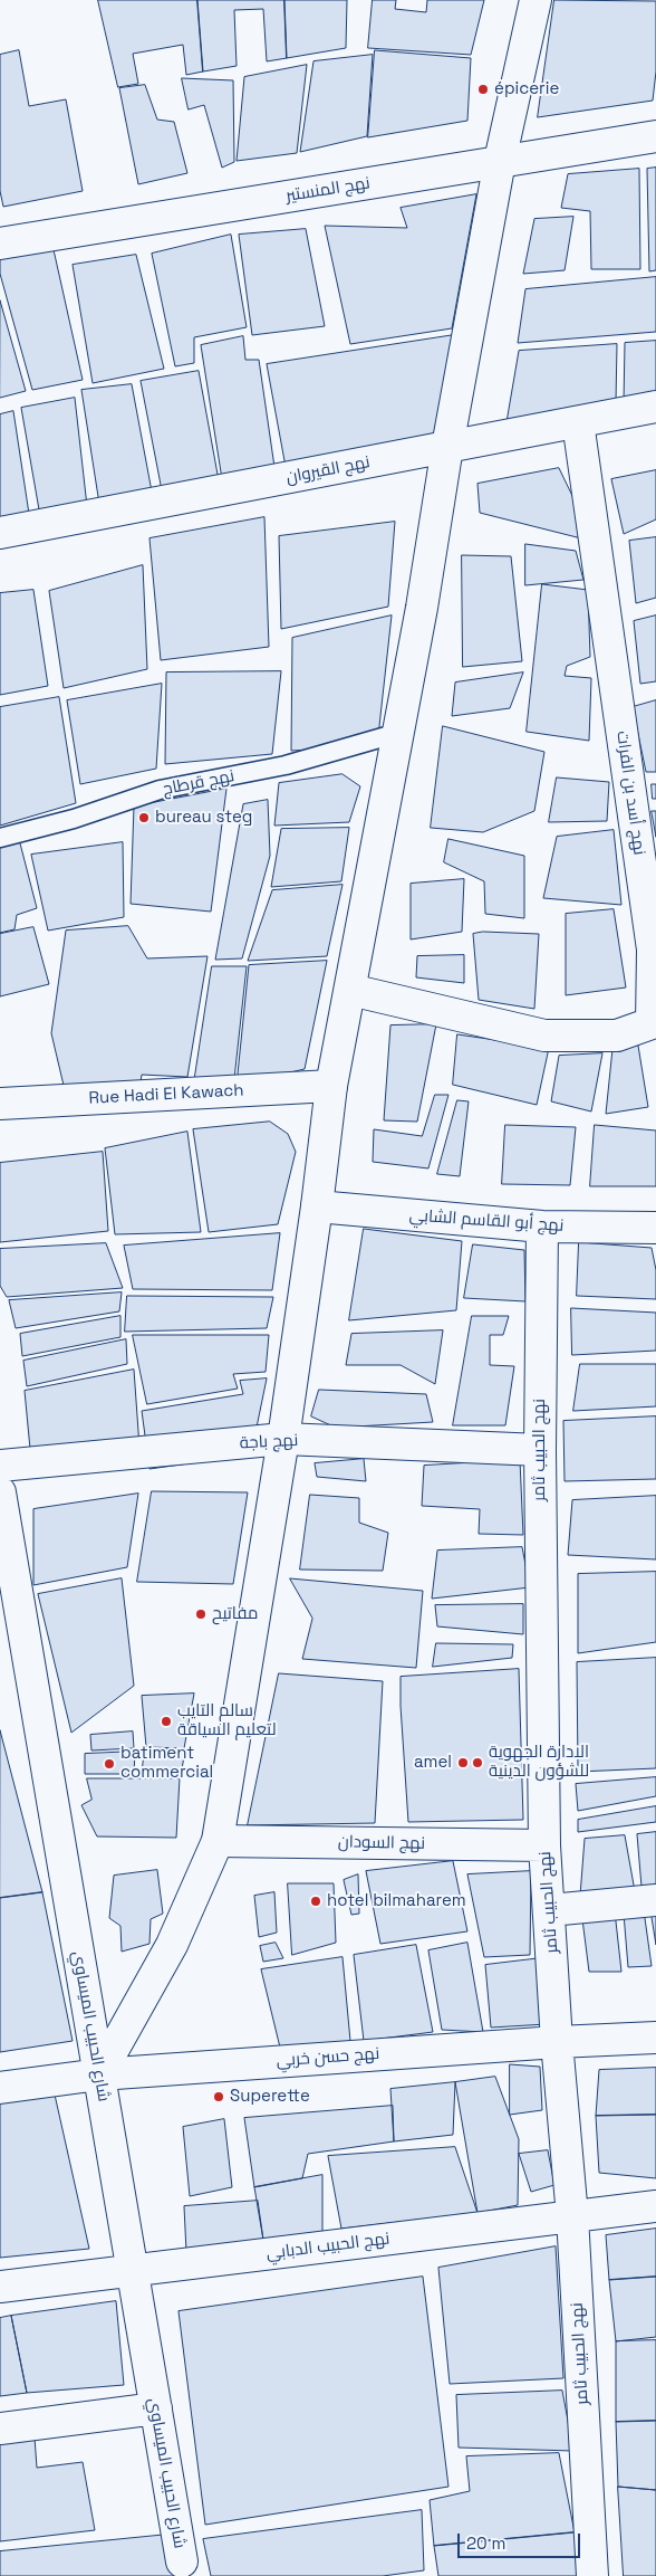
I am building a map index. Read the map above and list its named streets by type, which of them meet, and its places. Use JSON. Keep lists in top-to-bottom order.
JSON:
{
  "streets": {
    "street": [
      "نهج المنستير",
      "نهج القيروان",
      "نهج أسد بن الفرات",
      "Rue Hadi El Kawach",
      "نهج أبو القاسم الشابي",
      "نهج باجة",
      "نهج الحبيب ثامر",
      "نهج السودان",
      "شارع الحبيب الميساوي",
      "نهج حسن خربي",
      "نهج الحبيب الدبابي"
    ],
    "lane": ["نهج قرطاج"]
  },
  "crossings": [
    ["نهج القيروان", "نهج أسد بن الفرات"],
    ["نهج أبو القاسم الشابي", "نهج الحبيب ثامر"],
    ["نهج باجة", "نهج الحبيب ثامر"],
    ["نهج الحبيب ثامر", "نهج السودان"],
    ["نهج الحبيب ثامر", "نهج حسن خربي"],
    ["نهج الحبيب ثامر", "نهج الحبيب الدبابي"],
    ["شارع الحبيب الميساوي", "نهج حسن خربي"],
    ["شارع الحبيب الميساوي", "نهج الحبيب الدبابي"]
  ],
  "places": [
    "épicerie",
    "bureau steg",
    "مفاتيح",
    "سالم التايب لتعليم السياقة",
    "amel",
    "الادارة الجهوية للشؤون الدينية",
    "batiment commercial",
    "hotel bilmaharem",
    "Superette"
  ],
  "scale_bar": "20 m"
}
